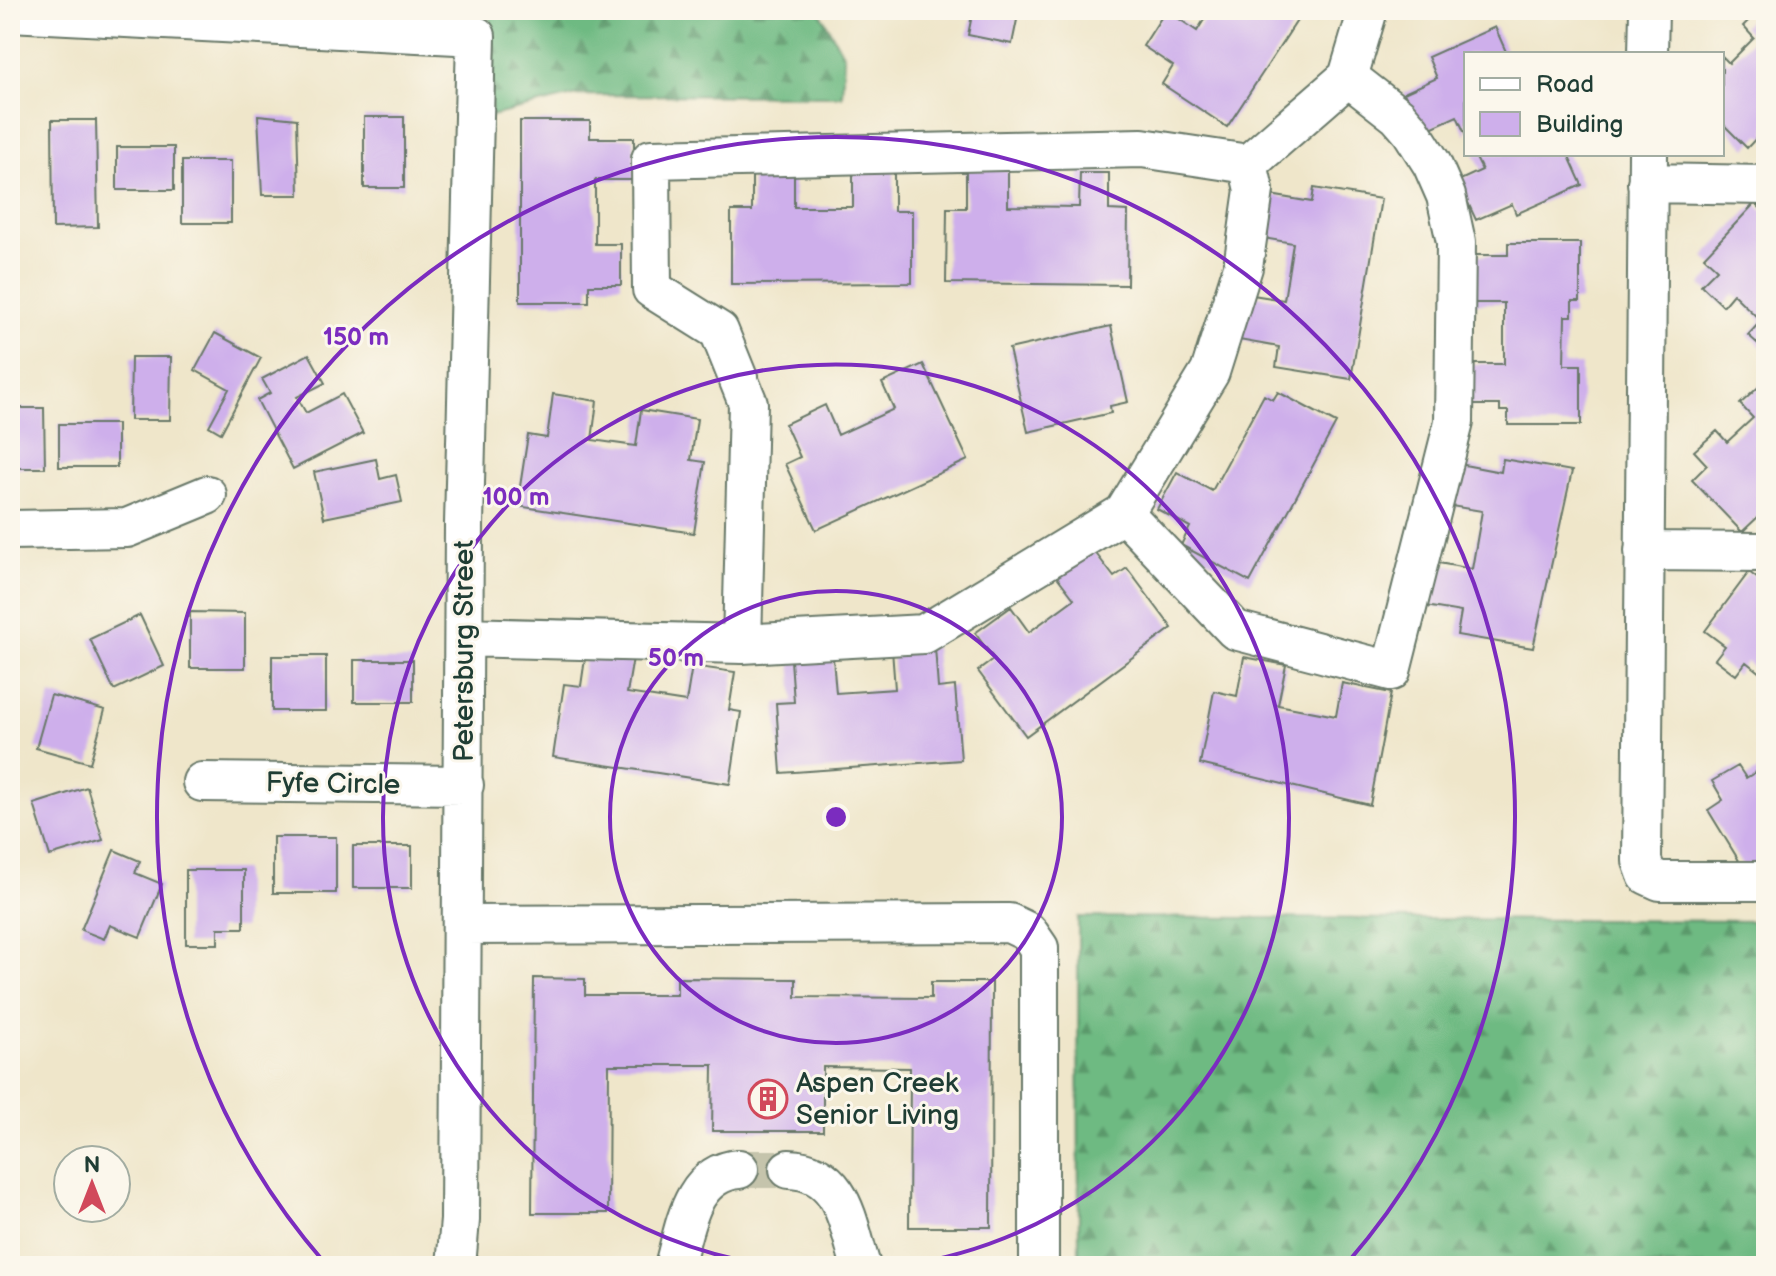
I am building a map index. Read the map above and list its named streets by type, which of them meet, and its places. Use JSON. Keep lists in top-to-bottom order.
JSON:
{
  "streets": {
    "street": ["Petersburg Street", "Fyfe Circle"]
  },
  "crossings": [
    ["Petersburg Street", "Fyfe Circle"]
  ],
  "places": {
    "building": ["Aspen Creek Senior Living"]
  },
  "legend": ["Road", "Building"],
  "north": "top",
  "rings": ["150 m", "100 m", "50 m"]
}
